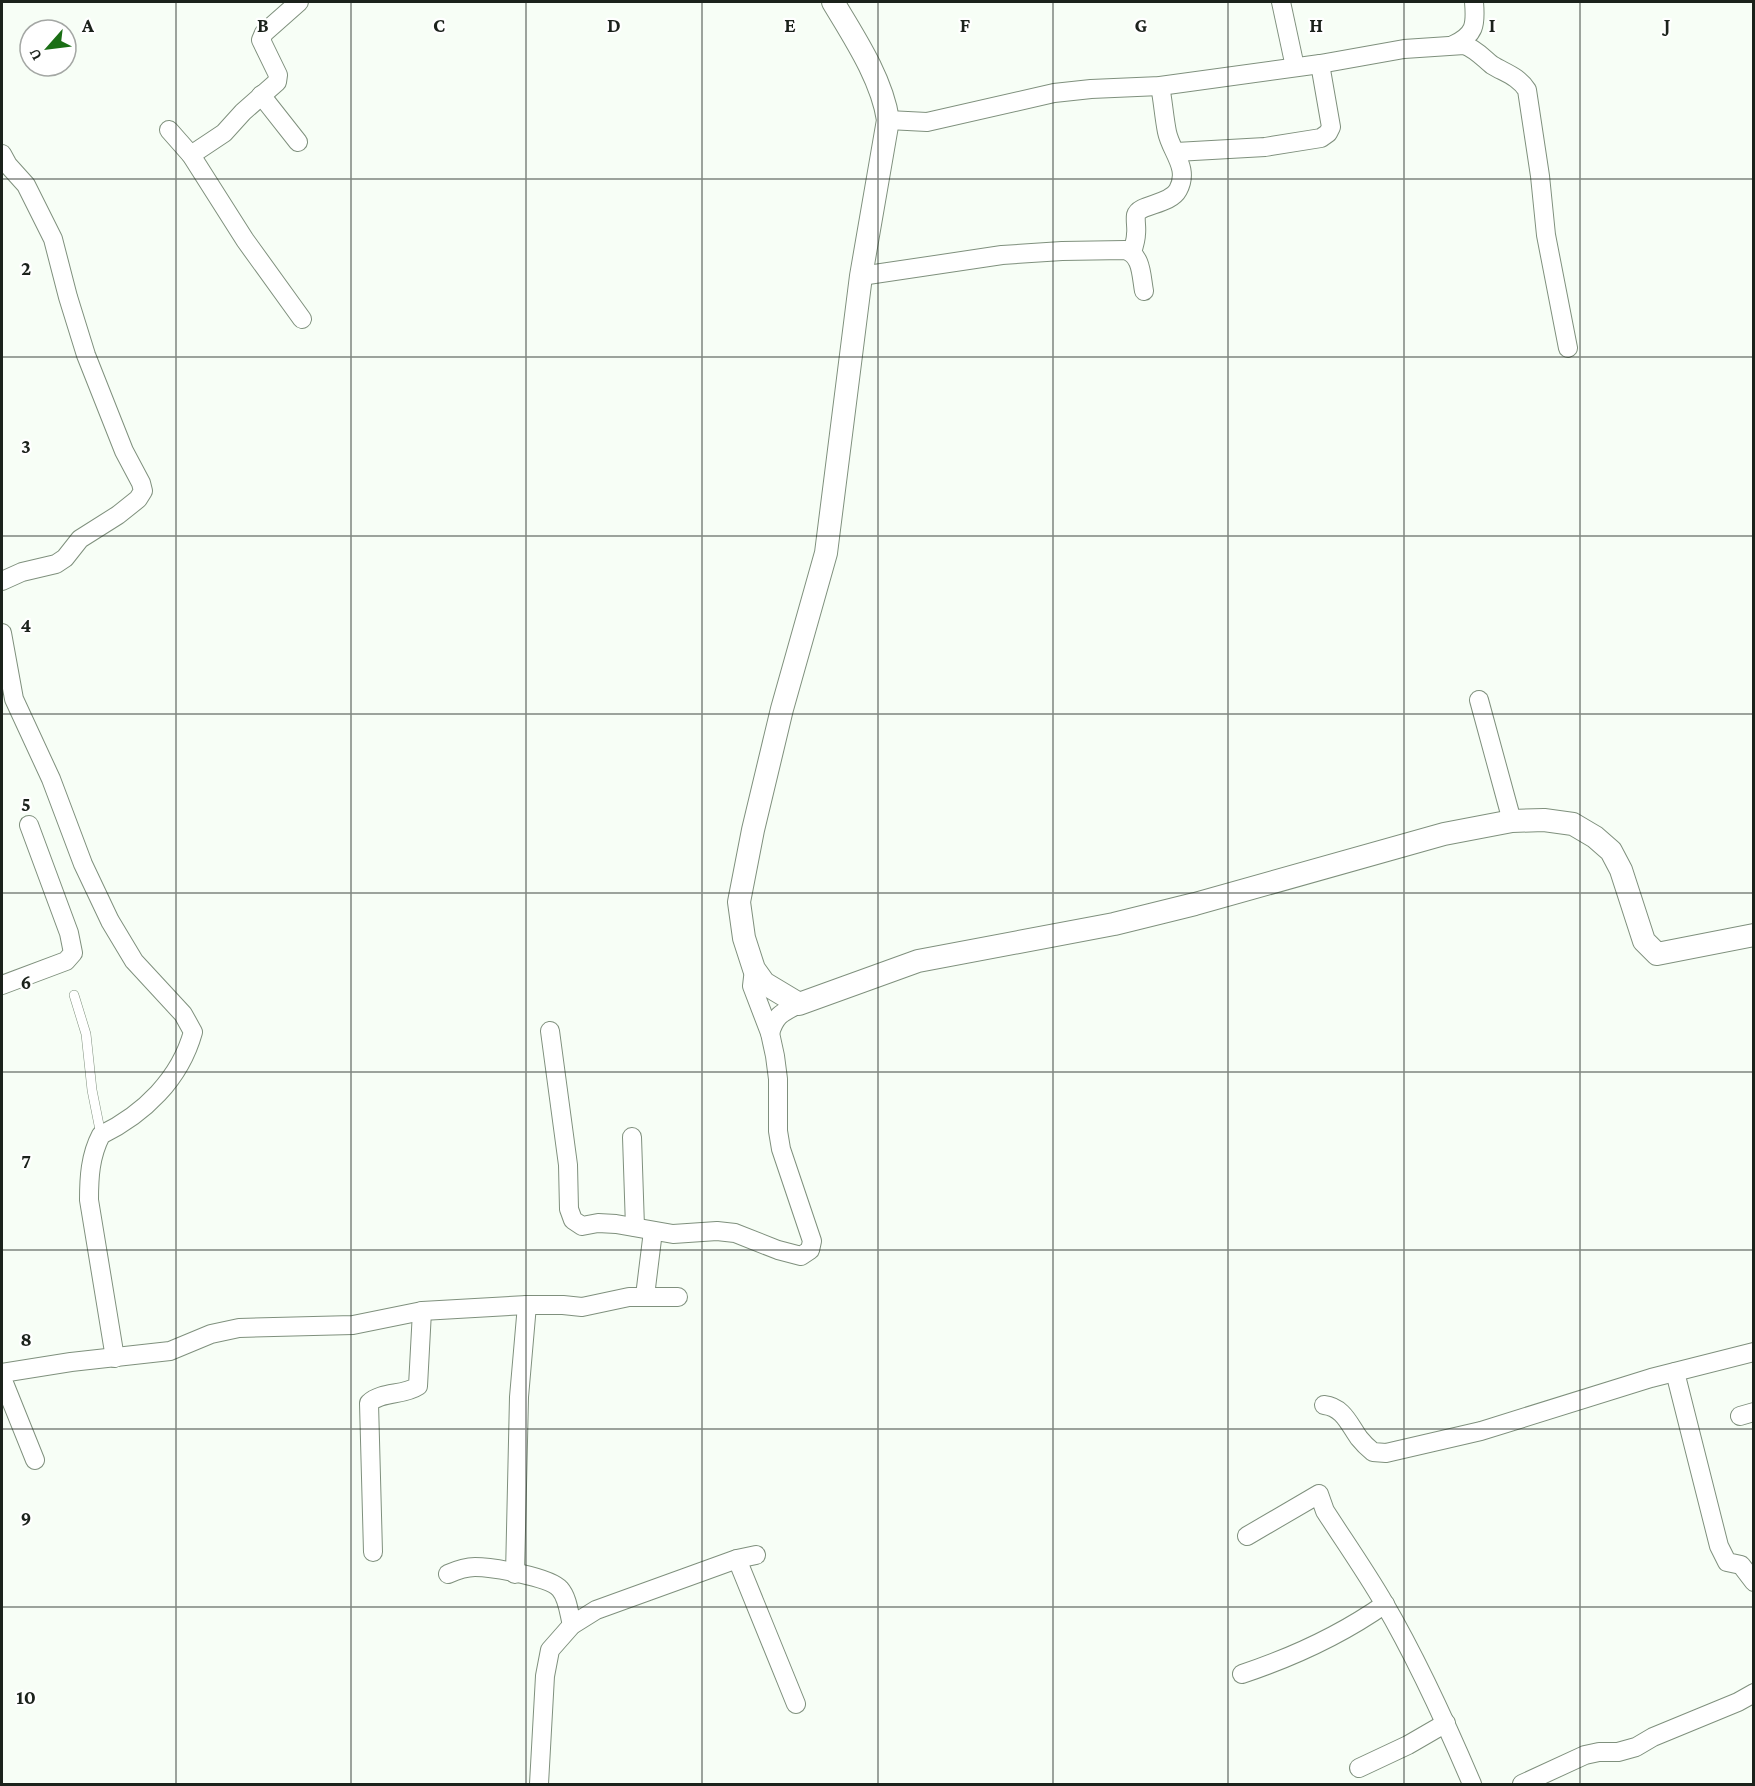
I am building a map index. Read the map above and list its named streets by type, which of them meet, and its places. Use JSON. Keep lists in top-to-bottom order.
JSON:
{
  "north": "bottom left",
  "grid": {
    "columns": [
      "A",
      "B",
      "C",
      "D",
      "E",
      "F",
      "G",
      "H",
      "I",
      "J"
    ],
    "rows": [
      "2",
      "3",
      "4",
      "5",
      "6",
      "7",
      "8",
      "9",
      "10"
    ]
  }
}
